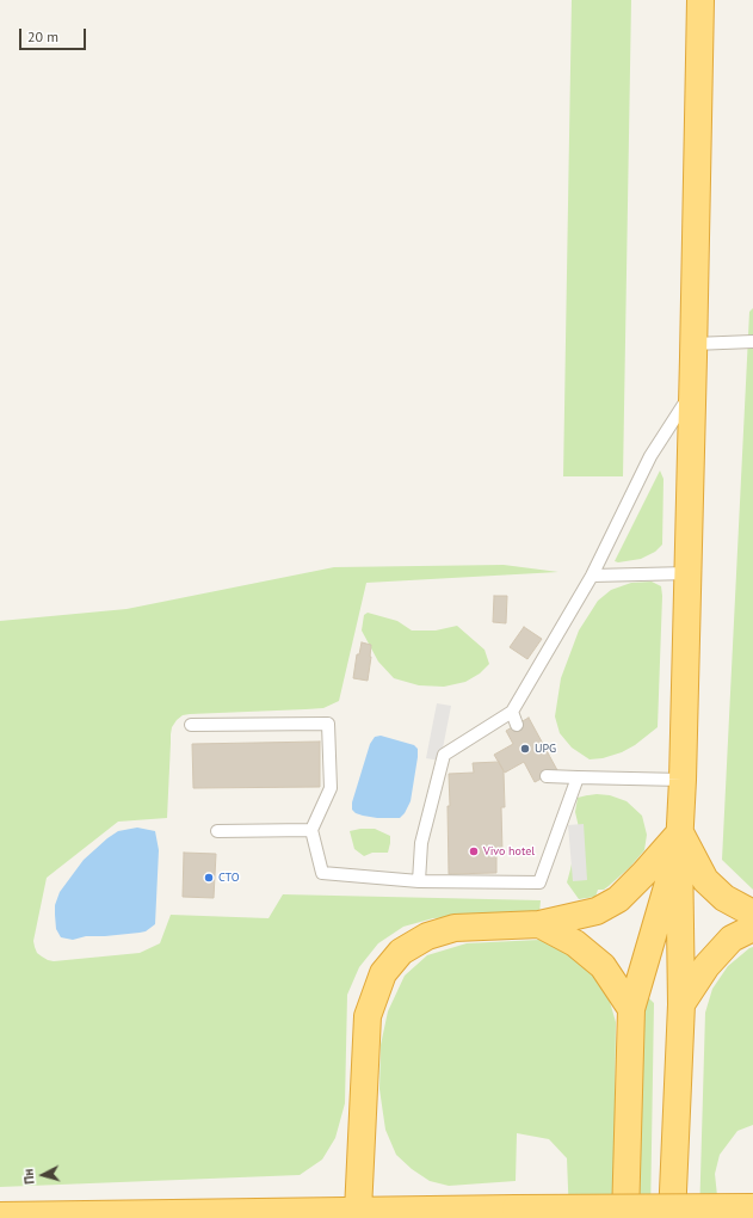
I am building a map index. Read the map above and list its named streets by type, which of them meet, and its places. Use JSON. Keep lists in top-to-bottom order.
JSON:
{
  "places": ["UPG", "Vivo hotel", "СТО"],
  "scale_bar": "20 m",
  "north": "left"
}
